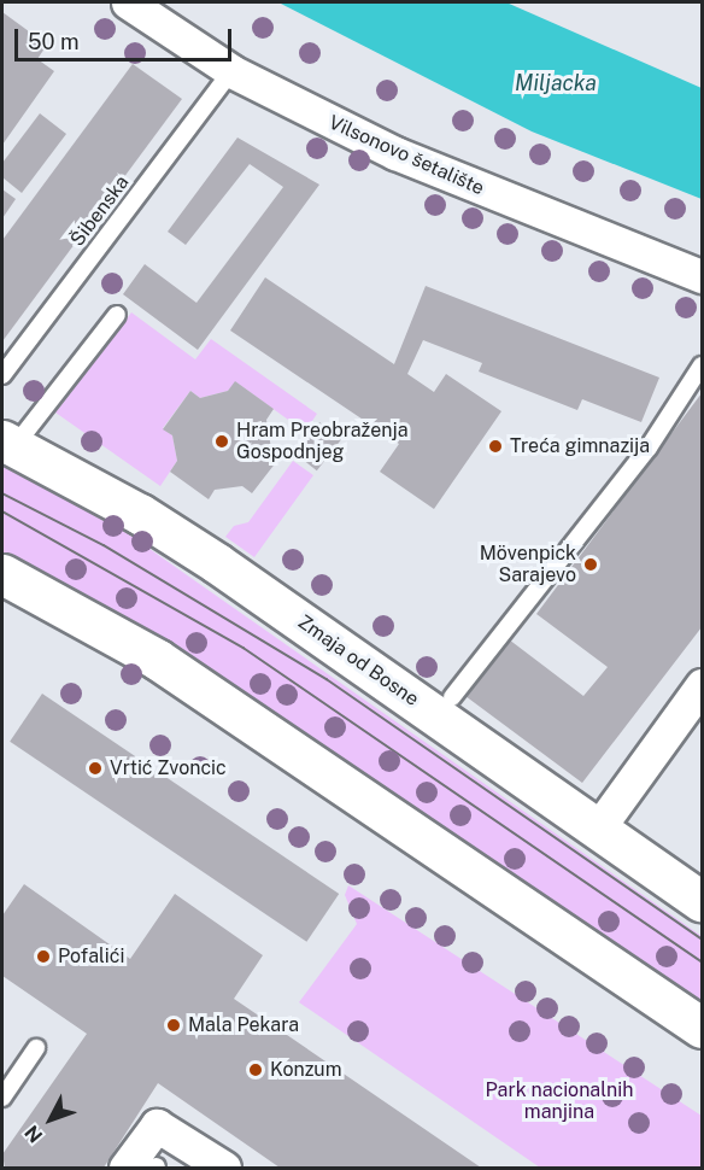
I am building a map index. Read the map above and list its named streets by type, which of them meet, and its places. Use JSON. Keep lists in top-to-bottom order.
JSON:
{
  "streets": {
    "main road": ["Zmaja od Bosne"],
    "street": ["Vilsonovo šetalište"],
    "lane": ["Šibenska"]
  },
  "crossings": [
    ["Vilsonovo šetalište", "Šibenska"]
  ],
  "water": ["Miljacka"],
  "parks": ["Park nacionalnih manjina"],
  "places": [
    "Hram Preobraženja Gospodnjeg",
    "Treća gimnazija",
    "Mövenpick Sarajevo",
    "Vrtić Zvoncic",
    "Pofalići",
    "Mala Pekara",
    "Konzum"
  ],
  "scale_bar": "50 m",
  "north": "bottom left"
}
